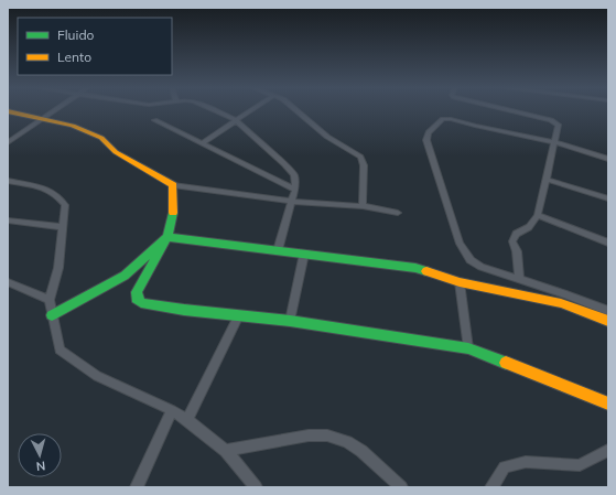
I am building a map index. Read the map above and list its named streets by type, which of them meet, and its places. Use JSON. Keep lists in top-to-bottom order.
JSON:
{
  "legend": ["Fluido", "Lento"],
  "north": "bottom"
}
